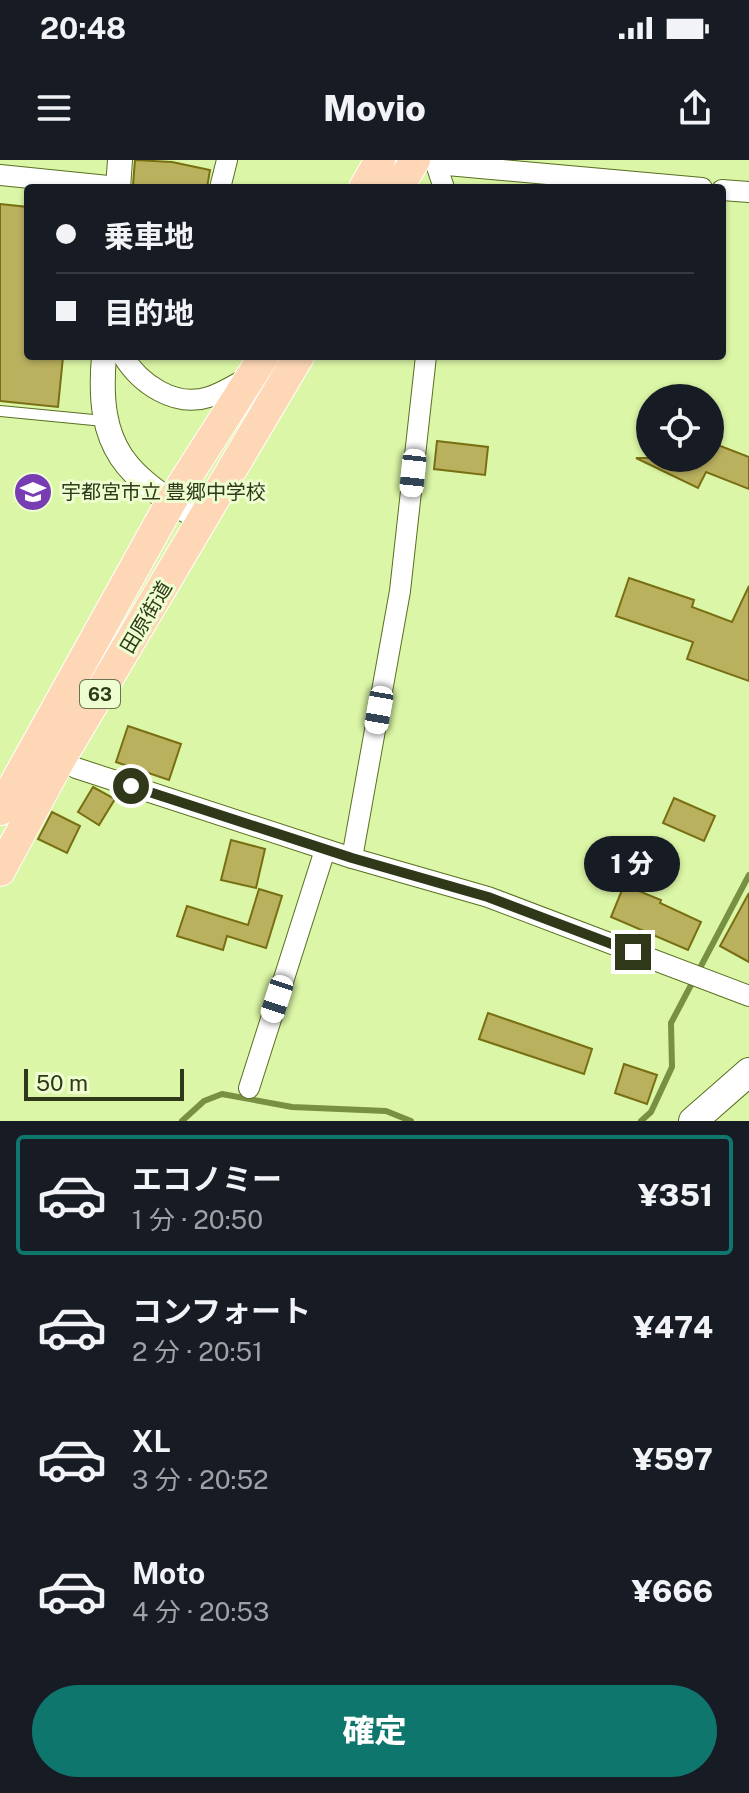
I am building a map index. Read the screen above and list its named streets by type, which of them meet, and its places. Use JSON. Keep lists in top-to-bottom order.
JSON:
{
  "streets": {
    "main road": ["田原街道", "63"]
  },
  "crossings": [
    ["田原街道", "63"]
  ],
  "places": {
    "school or university": ["宇都宮市立 豊郷中学校"]
  },
  "scale_bar": "50 m",
  "page": {
    "status": "20:48",
    "header": "Movio",
    "banner": ["乗車地", "目的地"],
    "bubble": "1 分",
    "scale": "50 m",
    "list": [
      {
        "name": "エコノミー",
        "note": "1 分 · 20:50",
        "value": "¥351"
      },
      {
        "name": "コンフォート",
        "note": "2 分 · 20:51",
        "value": "¥474"
      },
      {
        "name": "XL",
        "note": "3 分 · 20:52",
        "value": "¥597"
      },
      {
        "name": "Moto",
        "note": "4 分 · 20:53",
        "value": "¥666"
      }
    ],
    "buttons": "確定"
  }
}
